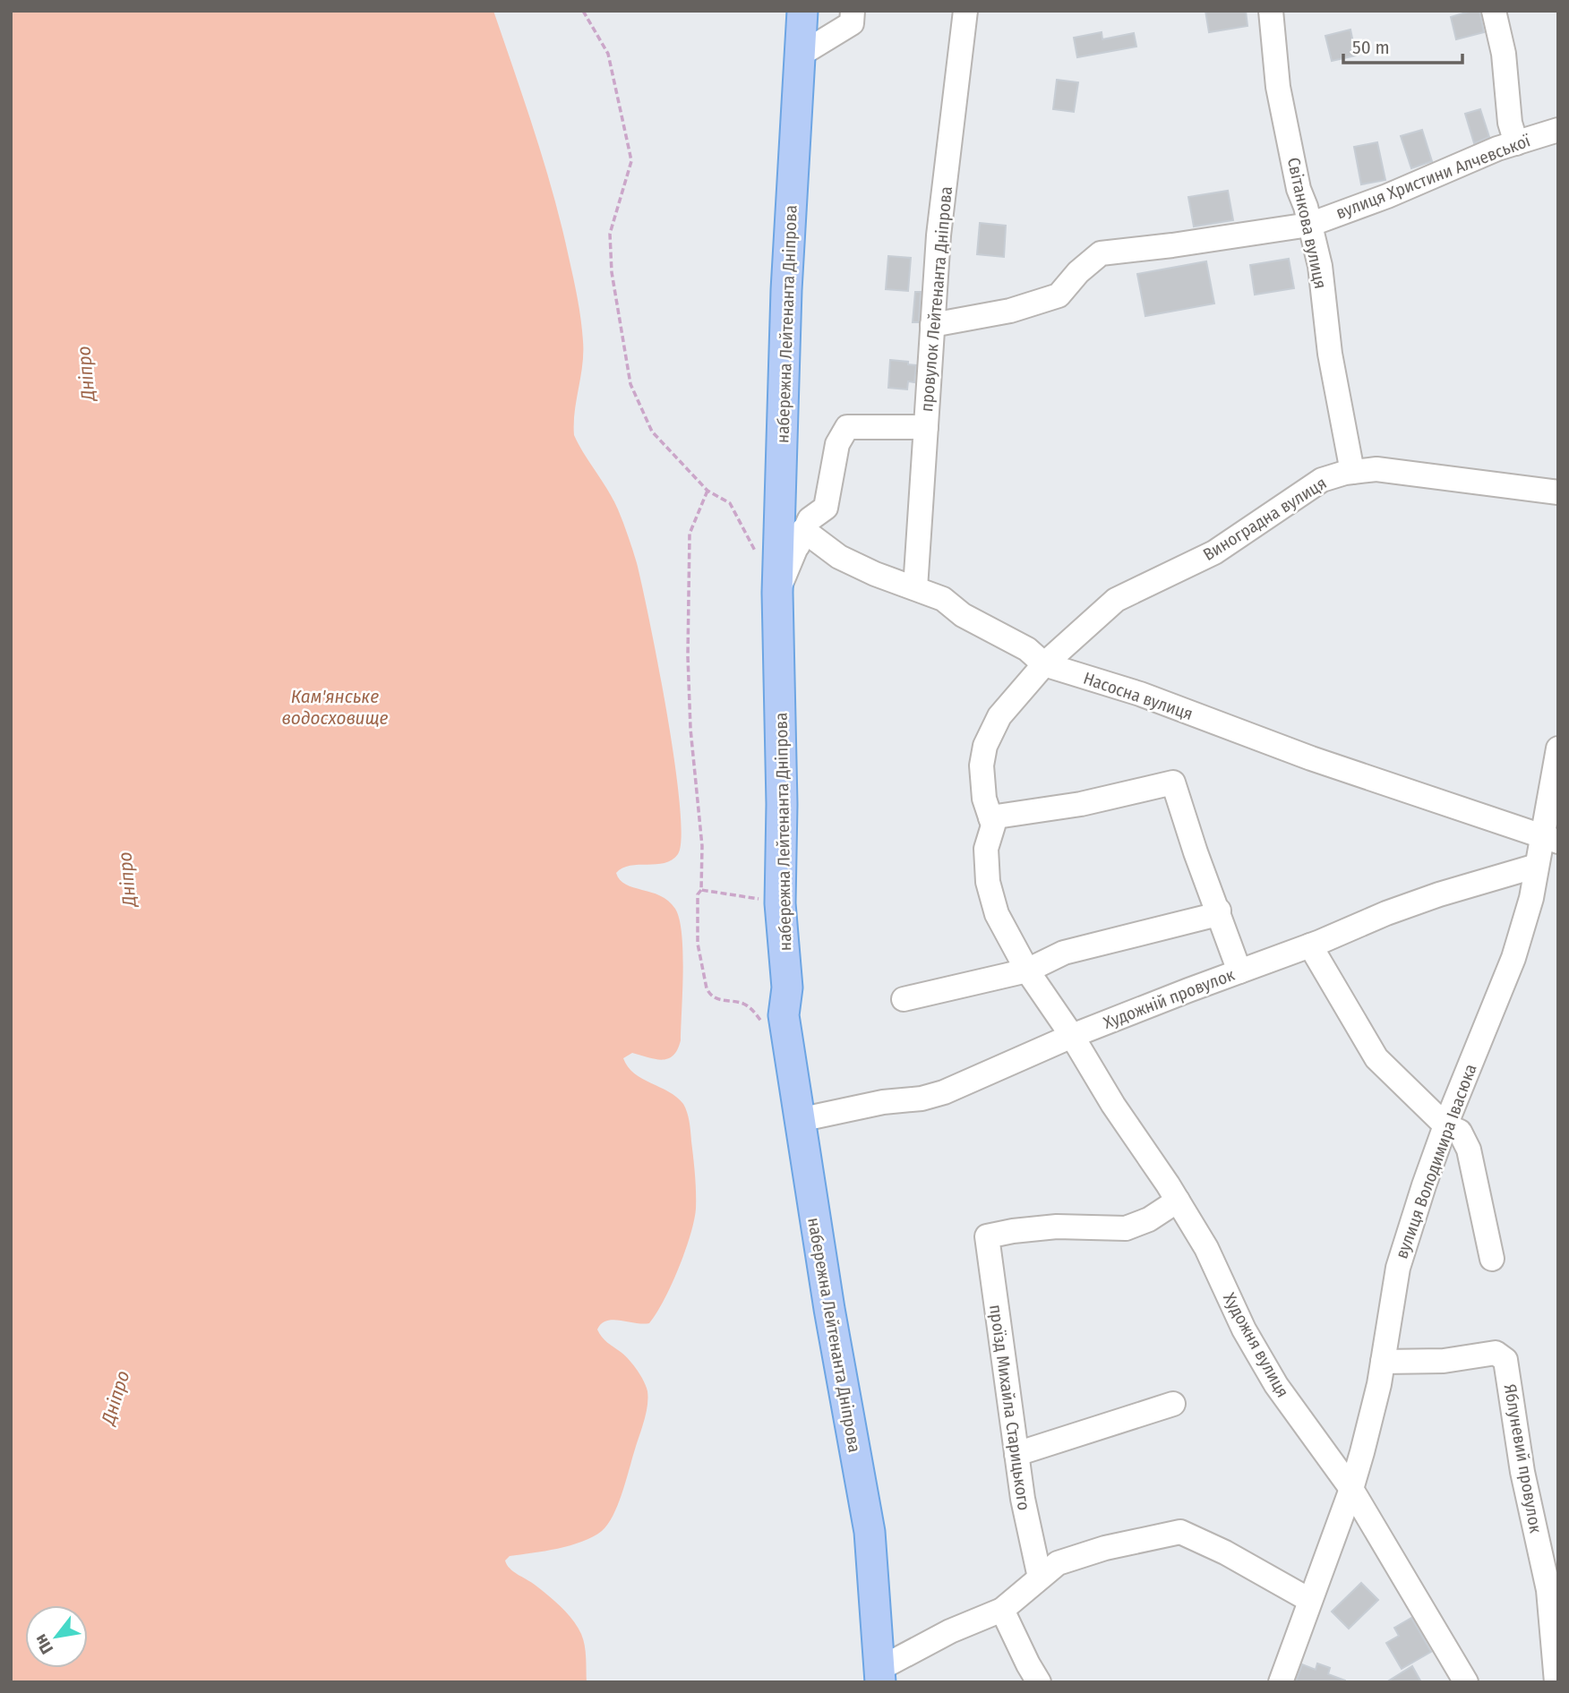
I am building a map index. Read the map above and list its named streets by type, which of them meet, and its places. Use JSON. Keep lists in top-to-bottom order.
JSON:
{
  "streets": {
    "main road": ["набережна Лейтенанта Дніпрова"],
    "street": [
      "вулиця Христини Алчевської",
      "Світанкова вулиця",
      "провулок Лейтенанта Дніпрова",
      "Виноградна вулиця",
      "Насосна вулиця",
      "Художній провулок",
      "вулиця Володимира Івасюка",
      "Художня вулиця",
      "проїзд Михайла Старицького",
      "Яблуневий провулок"
    ]
  },
  "crossings": [
    ["вулиця Христини Алчевської", "Світанкова вулиця"],
    ["вулиця Христини Алчевської", "провулок Лейтенанта Дніпрова"],
    ["Світанкова вулиця", "Виноградна вулиця"],
    ["провулок Лейтенанта Дніпрова", "Насосна вулиця"],
    ["набережна Лейтенанта Дніпрова", "Насосна вулиця"],
    ["набережна Лейтенанта Дніпрова", "Художній провулок"],
    ["Виноградна вулиця", "Насосна вулиця"],
    ["Виноградна вулиця", "Художній провулок"],
    ["Виноградна вулиця", "Художня вулиця"],
    ["Насосна вулиця", "вулиця Володимира Івасюка"],
    ["Художній провулок", "вулиця Володимира Івасюка"],
    ["Художній провулок", "Художня вулиця"],
    ["вулиця Володимира Івасюка", "Художня вулиця"],
    ["вулиця Володимира Івасюка", "Яблуневий провулок"],
    ["Художня вулиця", "проїзд Михайла Старицького"]
  ],
  "water": ["Дніпро", "Кам'янське водосховище"],
  "scale_bar": "50 m",
  "north": "bottom left"
}
